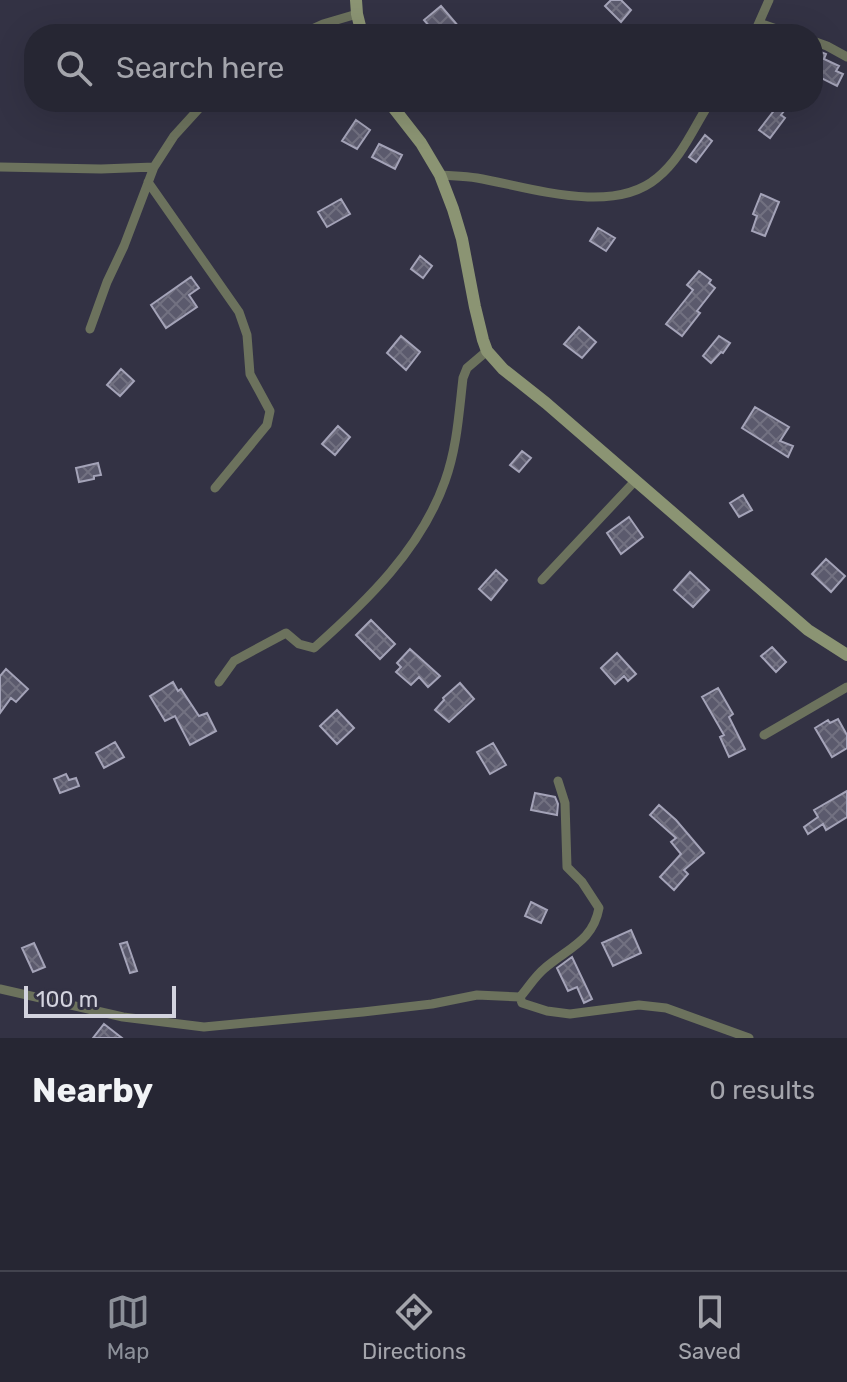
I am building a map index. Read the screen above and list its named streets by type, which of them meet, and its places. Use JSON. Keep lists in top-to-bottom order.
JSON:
{
  "scale_bar": "100 m",
  "page": {
    "search": "Search here",
    "scale": "100 m",
    "heading": ["Nearby", "0 results"],
    "nav": ["Map", "Directions", "Saved"]
  }
}
